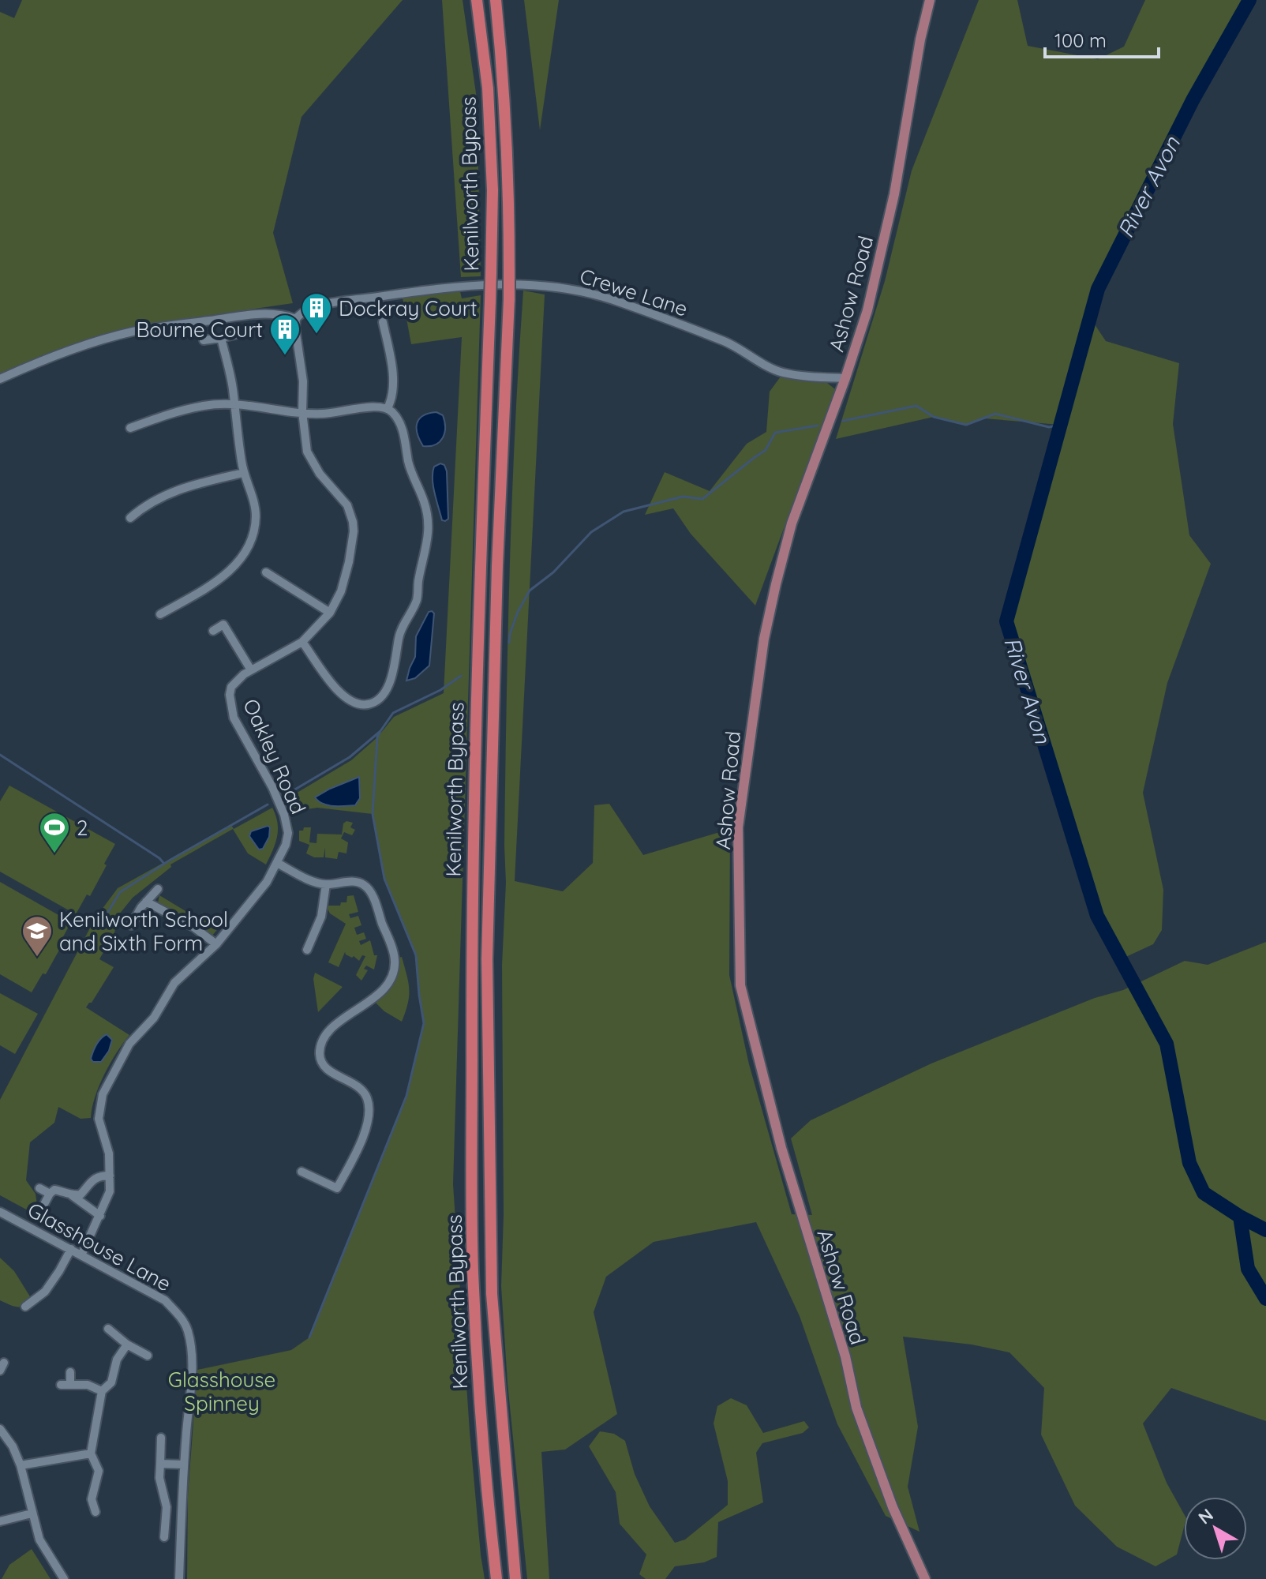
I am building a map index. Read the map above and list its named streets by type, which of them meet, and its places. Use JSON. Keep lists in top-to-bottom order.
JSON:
{
  "streets": {
    "highway": ["Kenilworth Bypass"],
    "main road": ["Ashow Road"],
    "street": ["Crewe Lane", "Oakley Road", "Glasshouse Lane"]
  },
  "crossings": [
    ["Crewe Lane", "Ashow Road"]
  ],
  "water": ["River Avon"],
  "parks": ["Glasshouse Spinney"],
  "places": {
    "building": ["Dockray Court", "Bourne Court"],
    "sports": ["2"],
    "school or university": ["Kenilworth School and Sixth Form"]
  },
  "scale_bar": "100 m",
  "north": "top left"
}
